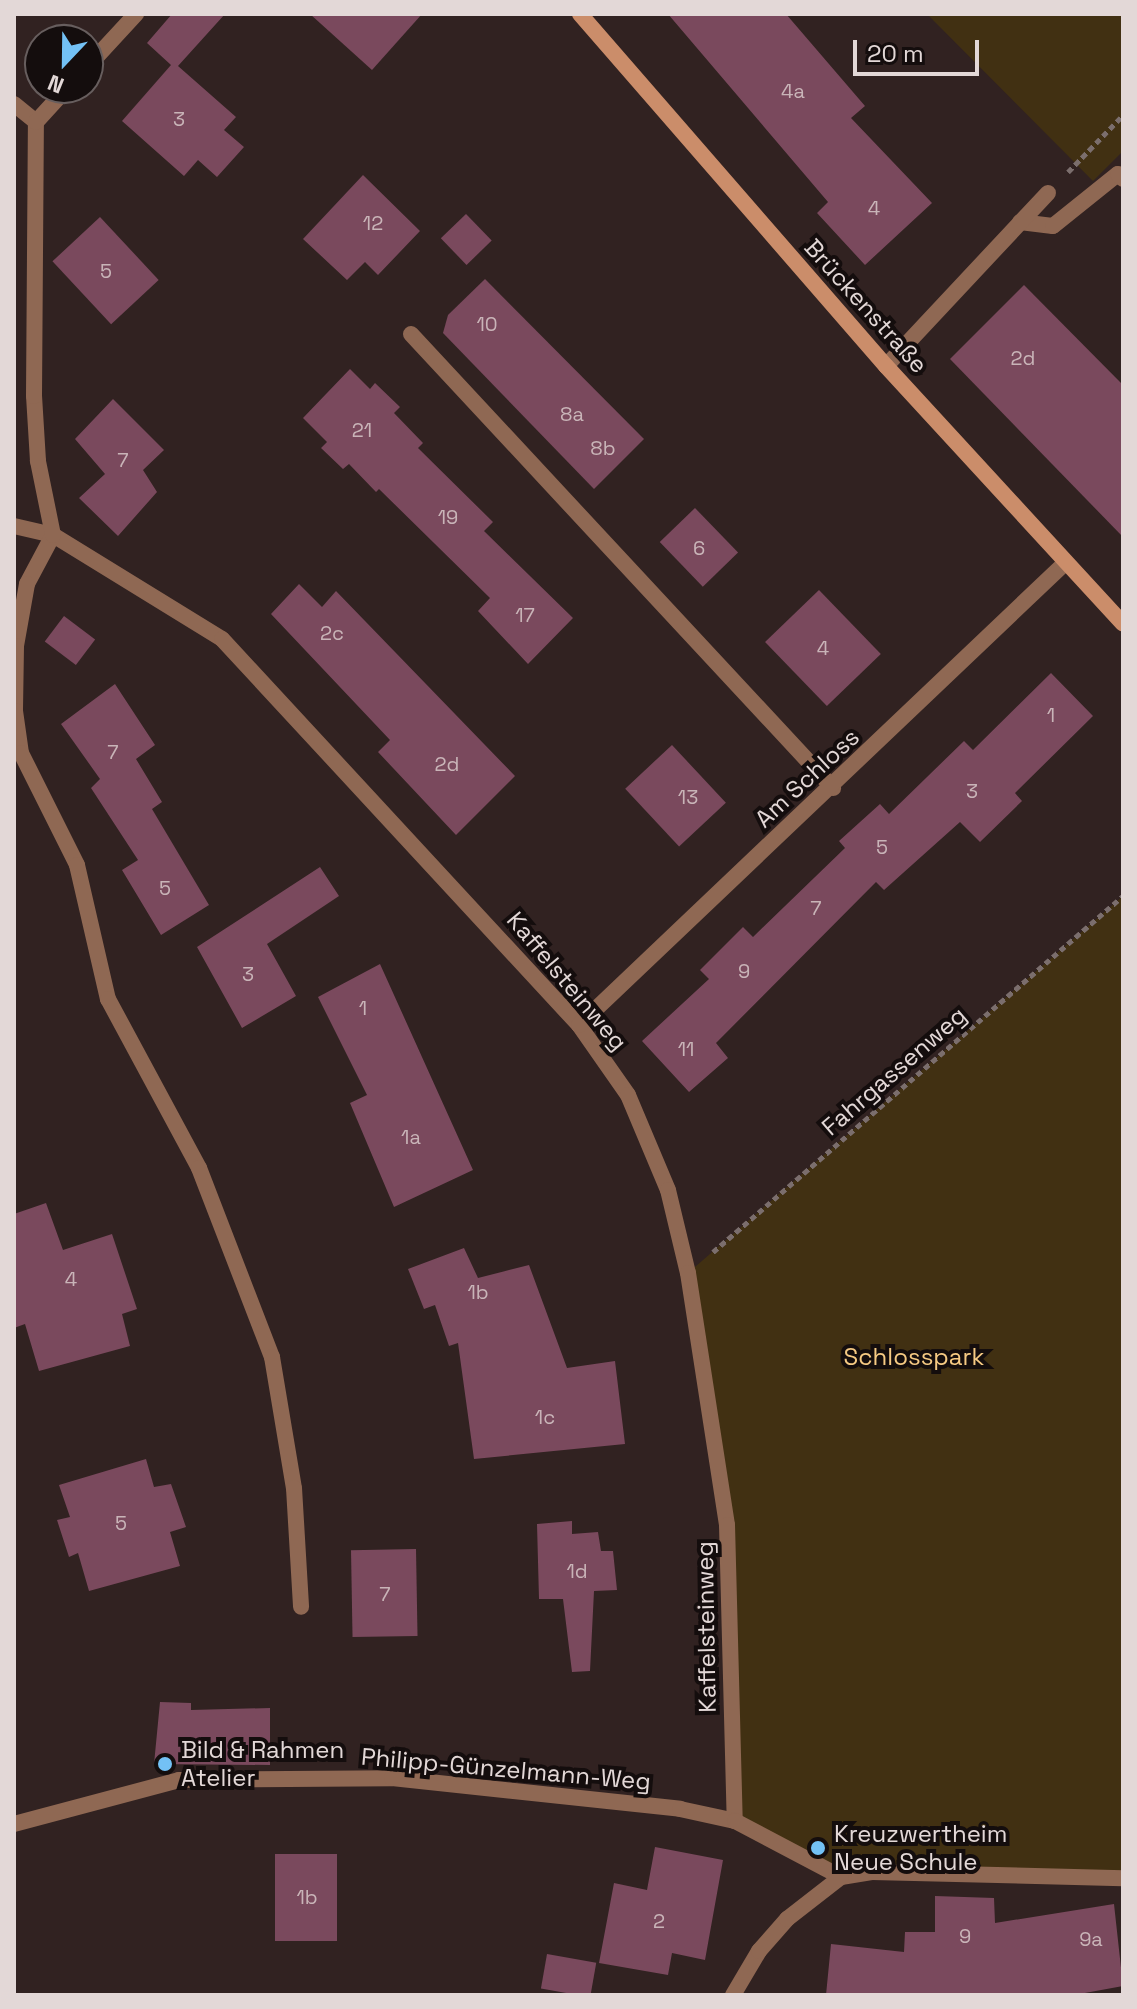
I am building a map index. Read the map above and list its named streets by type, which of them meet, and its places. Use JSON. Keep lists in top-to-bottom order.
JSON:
{
  "streets": {
    "street": [
      "Brückenstraße",
      "Am Schloss",
      "Kaffelsteinweg",
      "Philipp-Günzelmann-Weg"
    ],
    "path": ["Fahrgassenweg"]
  },
  "crossings": [
    ["Brückenstraße", "Am Schloss"],
    ["Am Schloss", "Kaffelsteinweg"],
    ["Kaffelsteinweg", "Fahrgassenweg"],
    ["Kaffelsteinweg", "Philipp-Günzelmann-Weg"]
  ],
  "parks": ["Schlosspark"],
  "places": ["Bild & Rahmen Atelier", "Kreuzwertheim Neue Schule"],
  "house_numbers": [
    "4a",
    "3",
    "4",
    "12",
    "5",
    "10",
    "2d",
    "8a",
    "21",
    "8b",
    "7",
    "19",
    "6",
    "17",
    "2c",
    "4",
    "1",
    "7",
    "2d",
    "3",
    "13",
    "5",
    "5",
    "7",
    "9",
    "3",
    "1",
    "11",
    "1a",
    "4",
    "1b",
    "1c",
    "5",
    "1d",
    "7",
    "1b",
    "2",
    "9",
    "9a"
  ],
  "scale_bar": "20 m",
  "north": "bottom"
}
